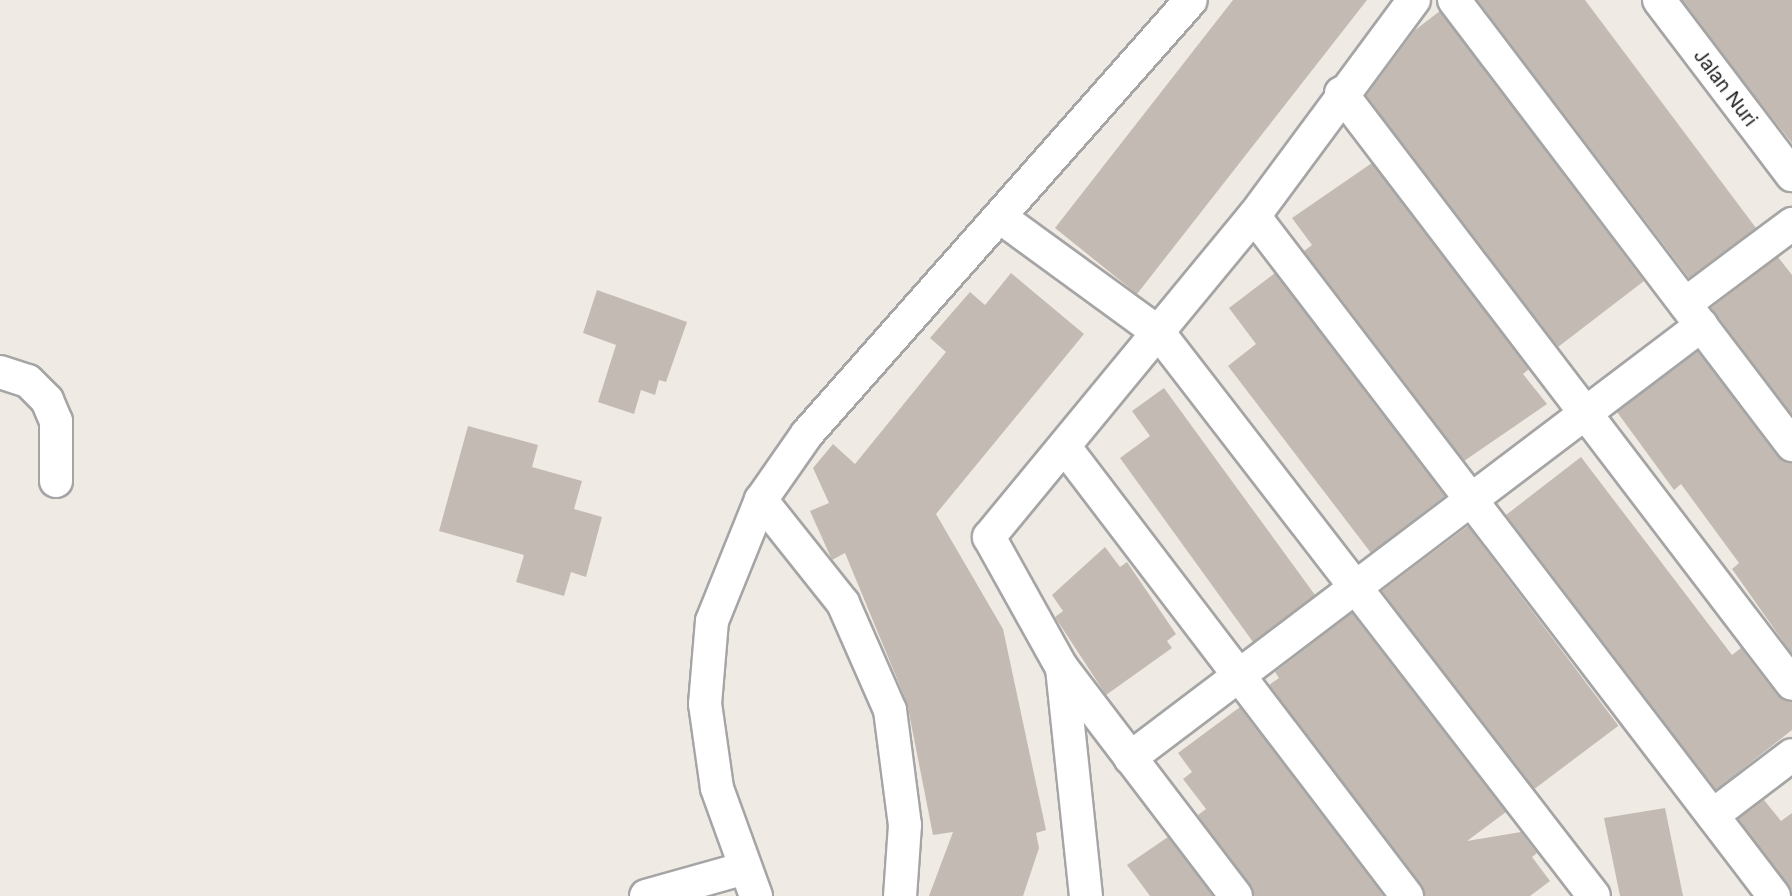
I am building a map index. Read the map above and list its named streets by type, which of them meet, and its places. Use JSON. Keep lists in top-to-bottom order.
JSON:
{
  "streets": {
    "street": ["Jalan Nuri"]
  }
}
